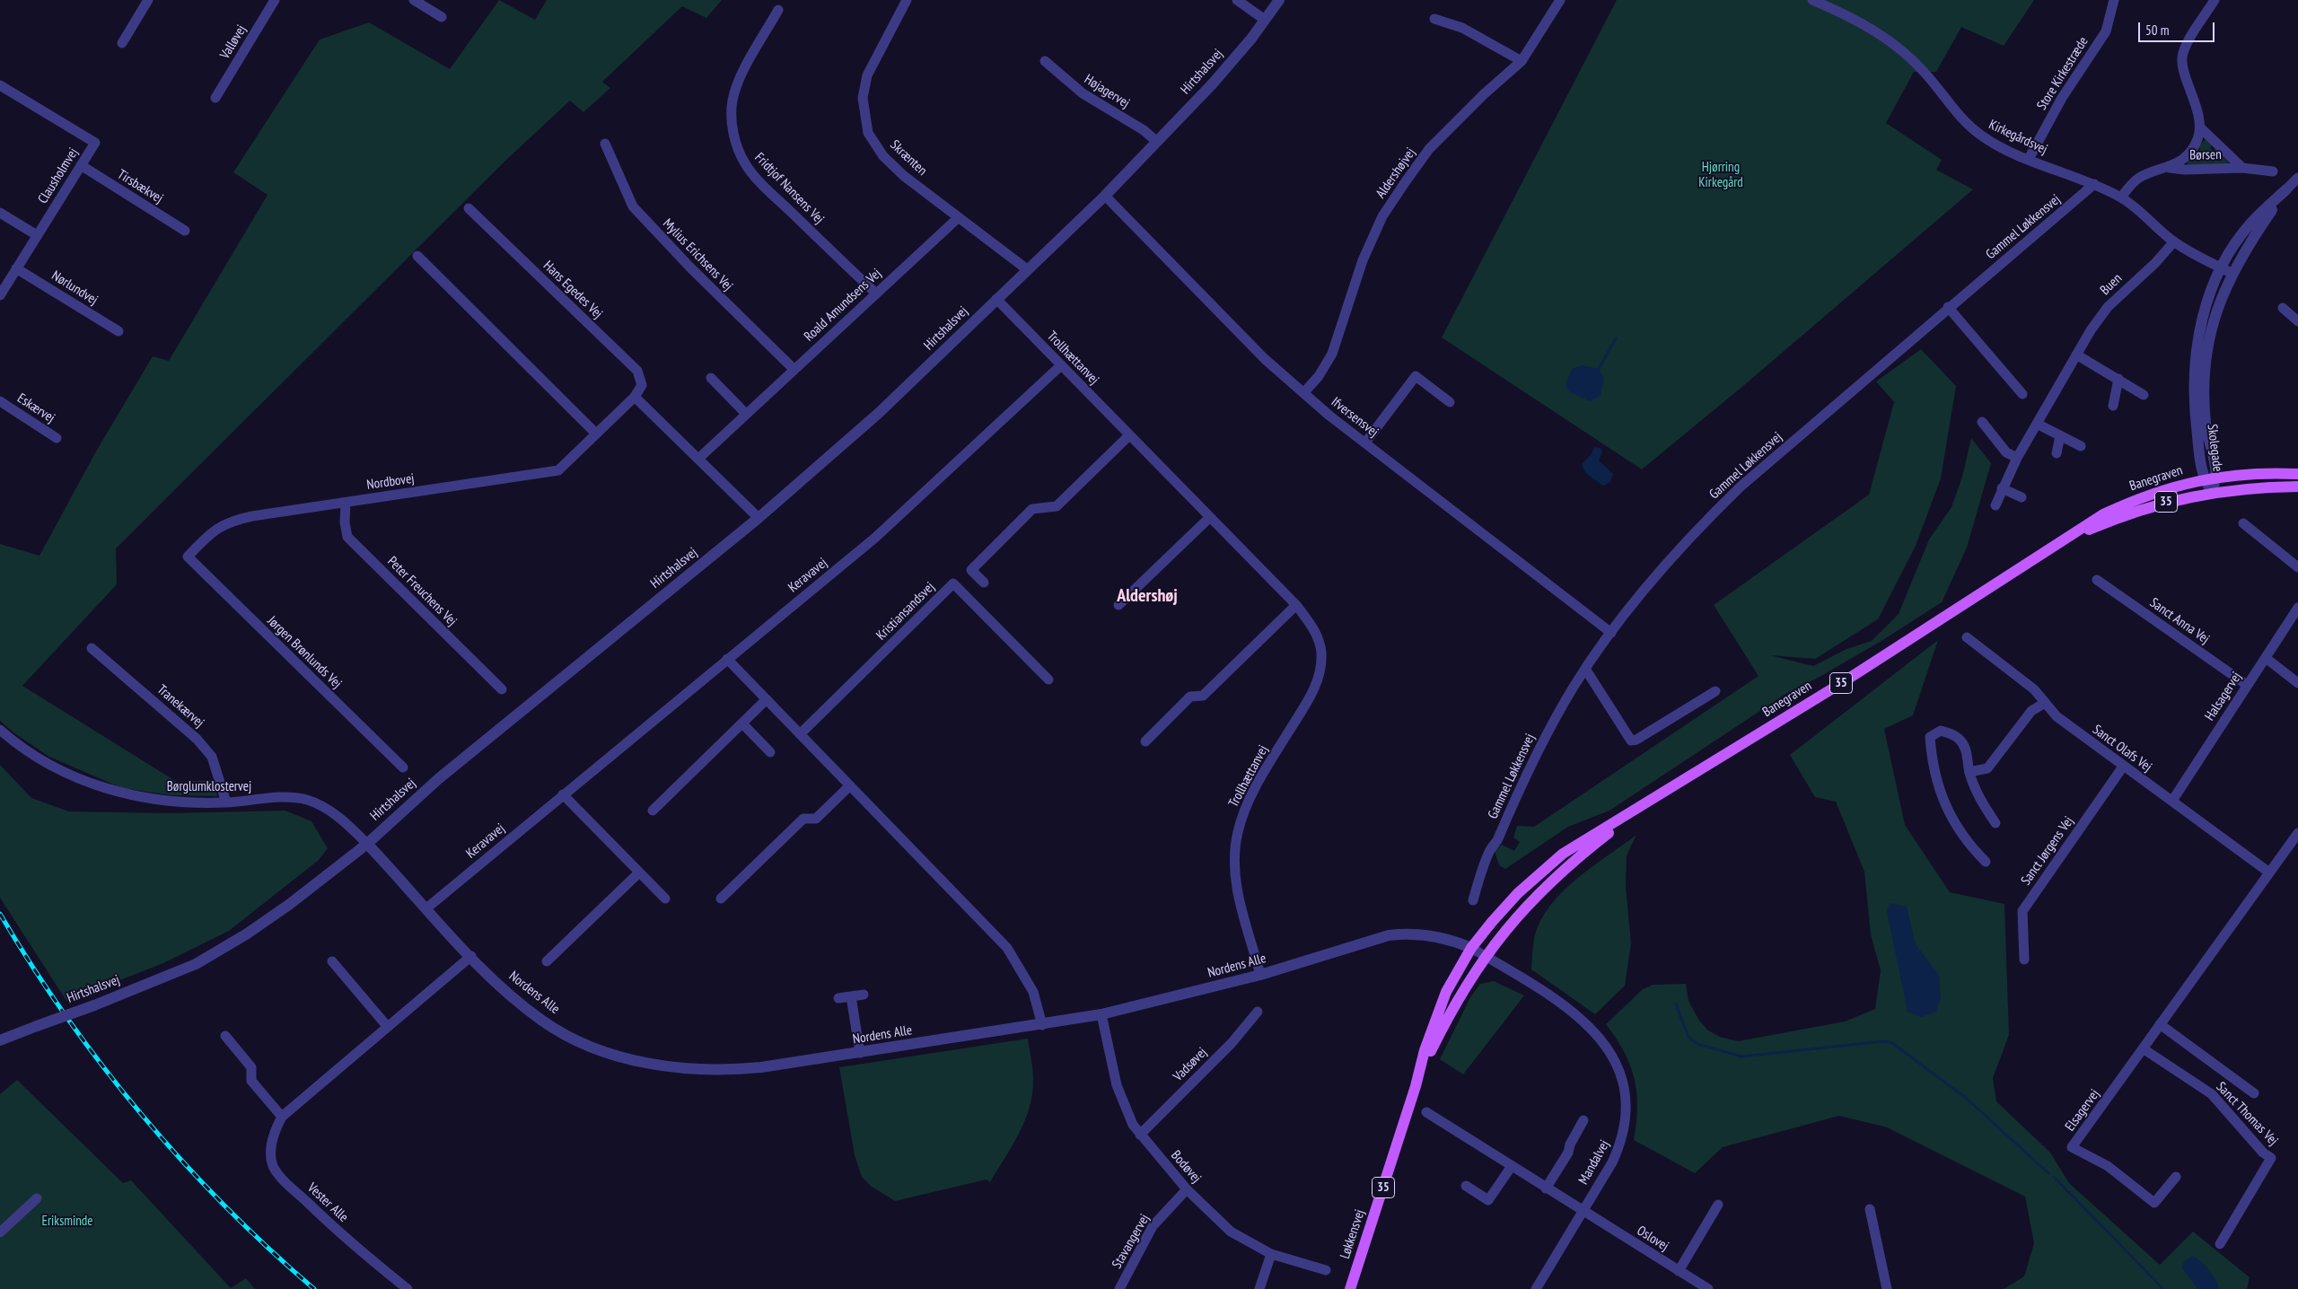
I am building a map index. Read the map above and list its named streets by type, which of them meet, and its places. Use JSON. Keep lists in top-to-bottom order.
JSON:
{
  "streets": {
    "main road": ["Banegraven", "35", "Løkkensvej"],
    "street": [
      "Valløvej",
      "Hirtshalsvej",
      "Store Kirkestræde",
      "Højagervej",
      "Kirkegårdsvej",
      "Børsen",
      "Skrænten",
      "Aldershøjvej",
      "Clausholmvej",
      "Tirsbækvej",
      "Fridtjof Nansens Vej",
      "Gammel Løkkensvej",
      "Mylius Erichsens Vej",
      "Buen",
      "Nørlundvej",
      "Hans Egedes Vej",
      "Roald Amundsens Vej",
      "Trollhættanvej",
      "Eskærvej",
      "Ifversensvej",
      "Skolegade",
      "Nordbovej",
      "Keravavej",
      "Peter Freuchens Vej",
      "Kristiansandsvej",
      "Sanct Anna Vej",
      "Jørgen Brønlunds Vej",
      "Halsagervej",
      "Tranekærvej",
      "Sanct Olafs Vej",
      "Børglumklostervej",
      "Sanct Jørgens Vej",
      "Nordens Alle",
      "Vadsøvej",
      "Elsagervej",
      "Sanct Thomas Vej",
      "Mandalvej",
      "Bodøvej",
      "Vester Alle",
      "Oslovej",
      "Stavangervej"
    ]
  },
  "crossings": [
    ["Hirtshalsvej", "Højagervej"],
    ["Hirtshalsvej", "Skrænten"],
    ["Hirtshalsvej", "Trollhættanvej"],
    ["Hirtshalsvej", "Ifversensvej"],
    ["Hirtshalsvej", "Børglumklostervej"],
    ["Hirtshalsvej", "Nordens Alle"],
    ["Store Kirkestræde", "Kirkegårdsvej"],
    ["Kirkegårdsvej", "Børsen"],
    ["Kirkegårdsvej", "Gammel Løkkensvej"],
    ["Kirkegårdsvej", "Buen"],
    ["Kirkegårdsvej", "Skolegade"],
    ["Skrænten", "Roald Amundsens Vej"],
    ["Aldershøjvej", "Ifversensvej"],
    ["Clausholmvej", "Tirsbækvej"],
    ["Clausholmvej", "Nørlundvej"],
    ["Fridtjof Nansens Vej", "Roald Amundsens Vej"],
    ["Gammel Løkkensvej", "Ifversensvej"],
    ["Mylius Erichsens Vej", "Roald Amundsens Vej"],
    ["Hans Egedes Vej", "Nordbovej"],
    ["Trollhættanvej", "Keravavej"],
    ["Trollhættanvej", "Nordens Alle"],
    ["Skolegade", "Banegraven"],
    ["Banegraven", "Nordens Alle"],
    ["Banegraven", "Mandalvej"],
    ["Banegraven", "Løkkensvej"],
    ["Nordbovej", "Peter Freuchens Vej"],
    ["Nordbovej", "Jørgen Brønlunds Vej"],
    ["Keravavej", "Nordens Alle"],
    ["Sanct Anna Vej", "Halsagervej"],
    ["Halsagervej", "Sanct Olafs Vej"],
    ["Tranekærvej", "Børglumklostervej"],
    ["Sanct Olafs Vej", "Sanct Jørgens Vej"],
    ["Sanct Olafs Vej", "Elsagervej"],
    ["Børglumklostervej", "Nordens Alle"],
    ["Nordens Alle", "Mandalvej"],
    ["Nordens Alle", "Bodøvej"],
    ["Nordens Alle", "Vester Alle"],
    ["Nordens Alle", "Løkkensvej"],
    ["Vadsøvej", "Bodøvej"],
    ["Elsagervej", "Sanct Thomas Vej"],
    ["Mandalvej", "Løkkensvej"],
    ["Mandalvej", "Oslovej"],
    ["Bodøvej", "Stavangervej"]
  ],
  "districts": ["Aldershøj"],
  "parks": ["Hjørring Kirkegård", "Eriksminde"],
  "scale_bar": "50 m"
}
